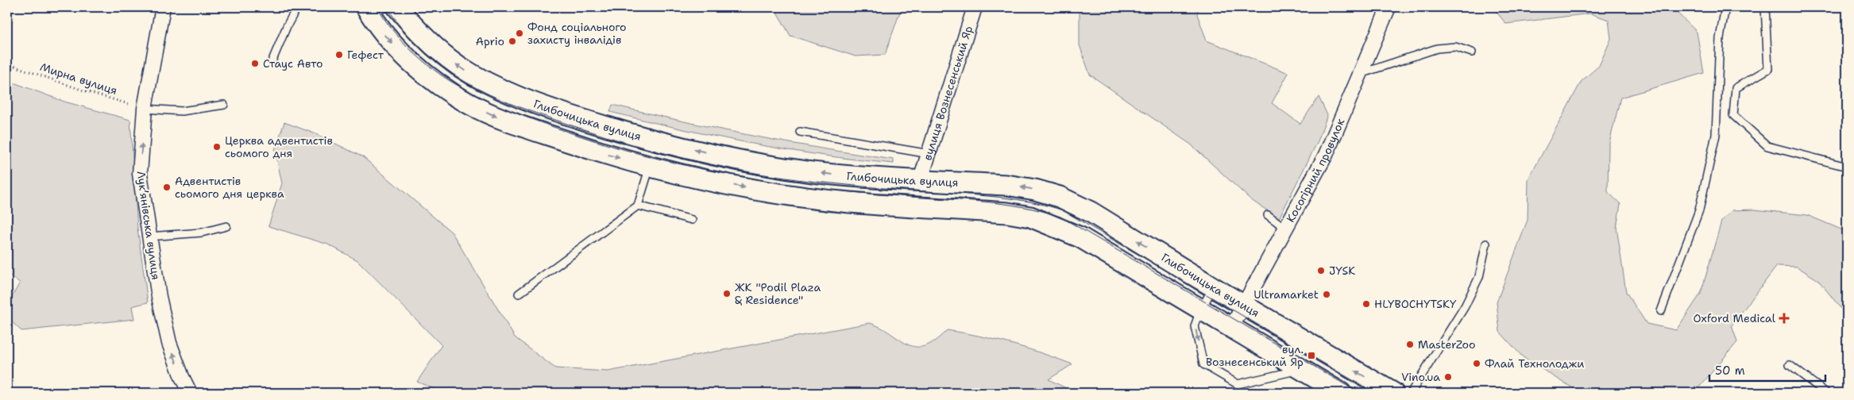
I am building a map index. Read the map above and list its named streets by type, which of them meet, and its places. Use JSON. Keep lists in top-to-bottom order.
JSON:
{
  "streets": {
    "main road": ["Глибочицька вулиця"],
    "street": ["вулиця Вознесенський Яр", "Косогірний провулок", "Лукʼянівська вулиця"],
    "path": ["Мирна вулиця"]
  },
  "crossings": [
    ["Мирна вулиця", "Лукʼянівська вулиця"],
    ["вулиця Вознесенський Яр", "Глибочицька вулиця"],
    ["Глибочицька вулиця", "Косогірний провулок"]
  ],
  "one_way": ["Лукʼянівська вулиця"],
  "places": {
    "other": [
      "Фонд соціального захисту інвалідів",
      "Aprio",
      "Гефест",
      "Стаус Авто",
      "Церква адвентистів сьомого дня",
      "Адвентистів сьомого дня церква",
      "JYSK",
      "ЖК \"Podil Plaza & Residence\"",
      "Ultramarket",
      "HLYBOCHYTSKY",
      "MasterZoo",
      "Флай Технолоджи",
      "Vino.ua"
    ],
    "health": ["Oxford Medical"],
    "transit": ["вул. Вознесенський Яр"]
  },
  "scale_bar": "50 m"
}
